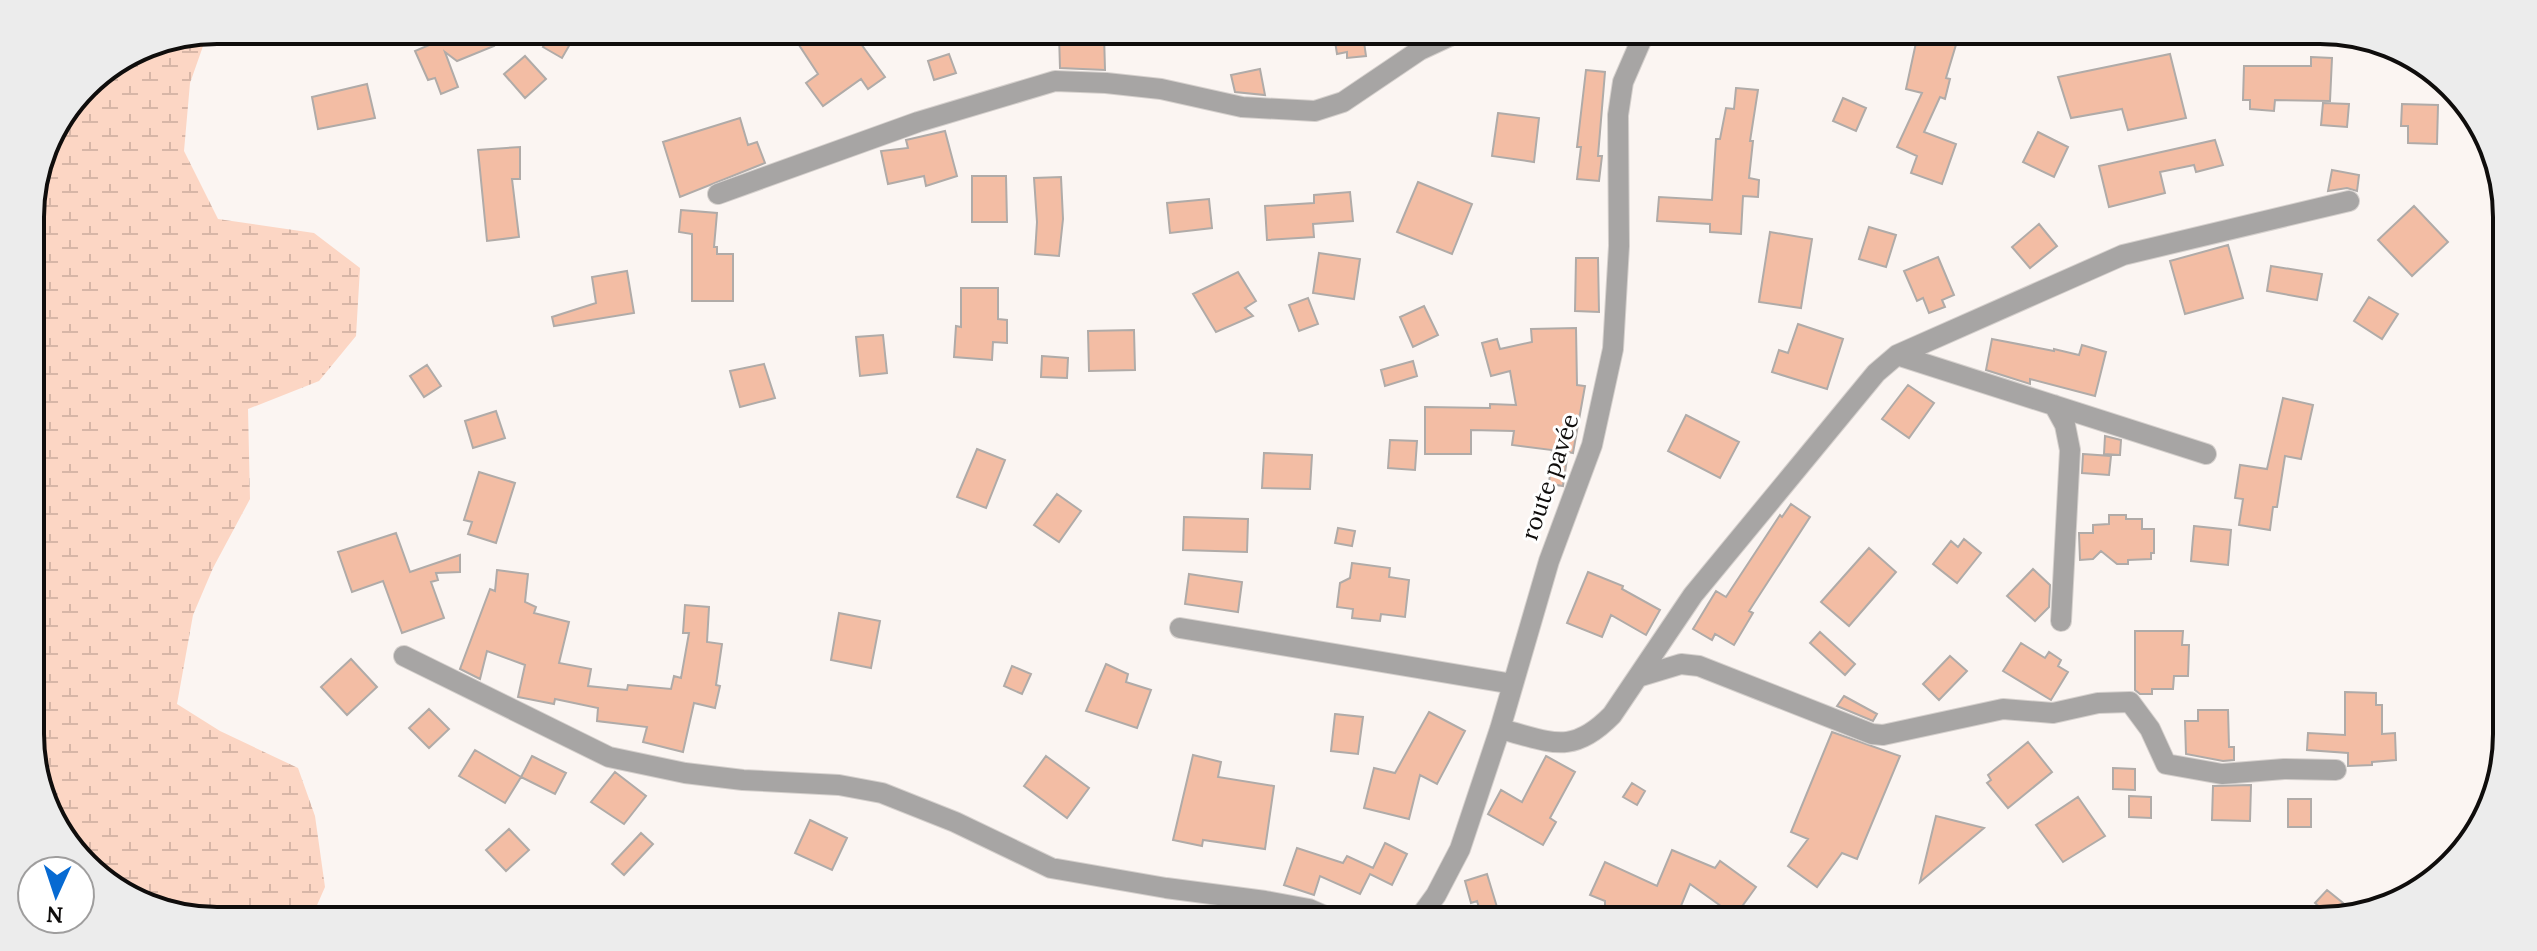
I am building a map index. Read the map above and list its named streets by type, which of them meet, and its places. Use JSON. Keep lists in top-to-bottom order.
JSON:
{
  "streets": {
    "street": ["route pavée"]
  },
  "north": "bottom"
}
